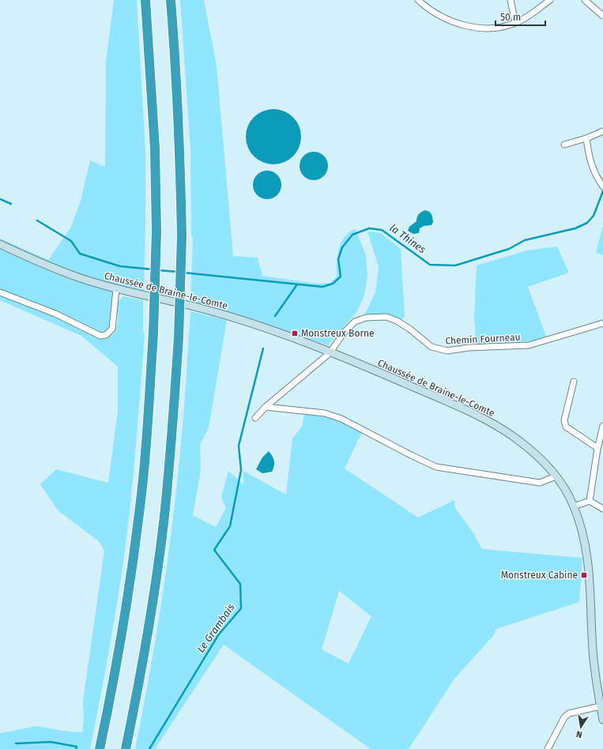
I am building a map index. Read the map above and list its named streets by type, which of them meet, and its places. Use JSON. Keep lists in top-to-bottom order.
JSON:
{
  "streets": {
    "main road": ["Chaussée de Braine-le-Comte"],
    "street": ["Chemin Fourneau"]
  },
  "crossings": [
    ["Chaussée de Braine-le-Comte", "Chemin Fourneau"]
  ],
  "water": ["la Thines", "Le Grambais"],
  "places": {
    "transit": ["Monstreux Borne", "Monstreux Cabine"]
  },
  "scale_bar": "50 m",
  "north": "bottom"
}
